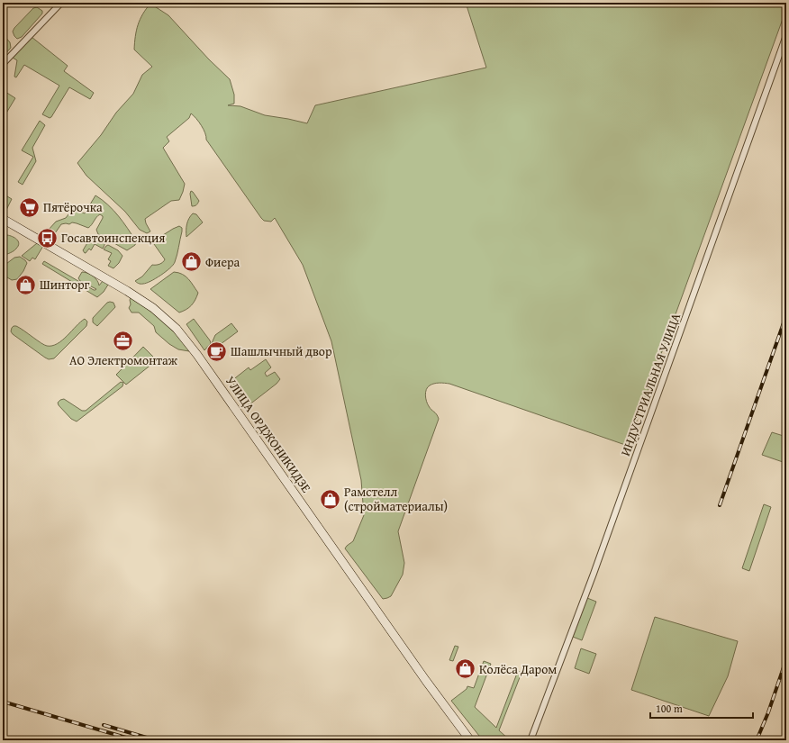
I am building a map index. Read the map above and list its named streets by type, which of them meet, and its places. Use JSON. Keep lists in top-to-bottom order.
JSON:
{
  "streets": {
    "main road": ["УЛИЦА ОРДЖОНИКИДЗЕ"],
    "street": ["ИНДУСТРИАЛЬНАЯ УЛИЦА"]
  },
  "places": {
    "supermarket": ["Пятёрочка"],
    "bus stop": ["Госавтоинспекция"],
    "shop": [
      "Фиера",
      "Шинторг",
      "Рамстелл (стройматериалы)",
      "Колёса Даром"
    ],
    "office": ["АО Электромонтаж"],
    "cafe": ["Шашлычный двор"]
  },
  "scale_bar": "100 m"
}
